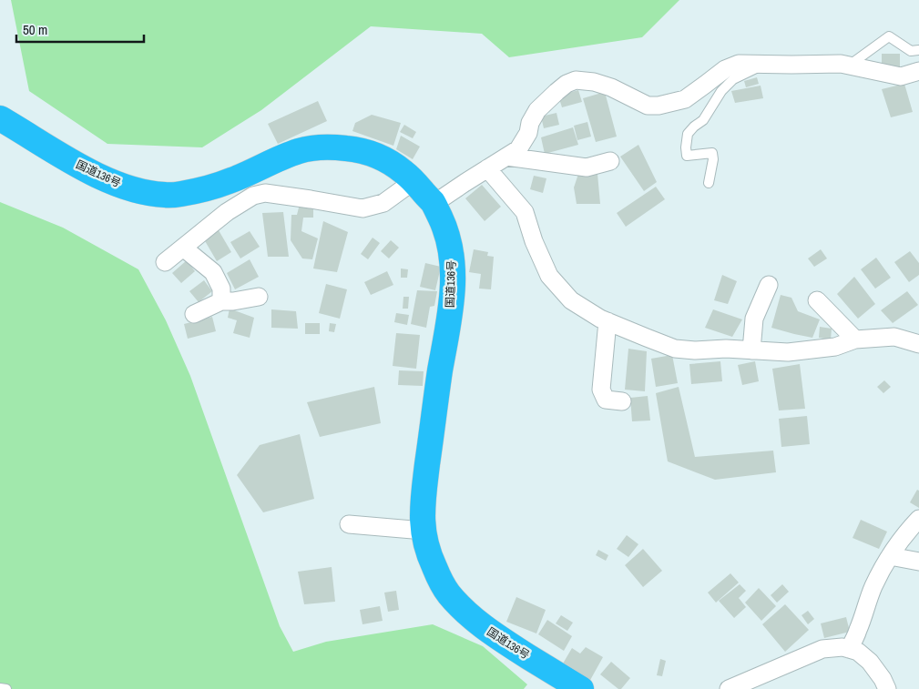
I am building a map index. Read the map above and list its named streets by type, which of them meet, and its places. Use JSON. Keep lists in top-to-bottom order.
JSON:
{
  "streets": {
    "highway": ["国道136号"]
  },
  "scale_bar": "50 m"
}
